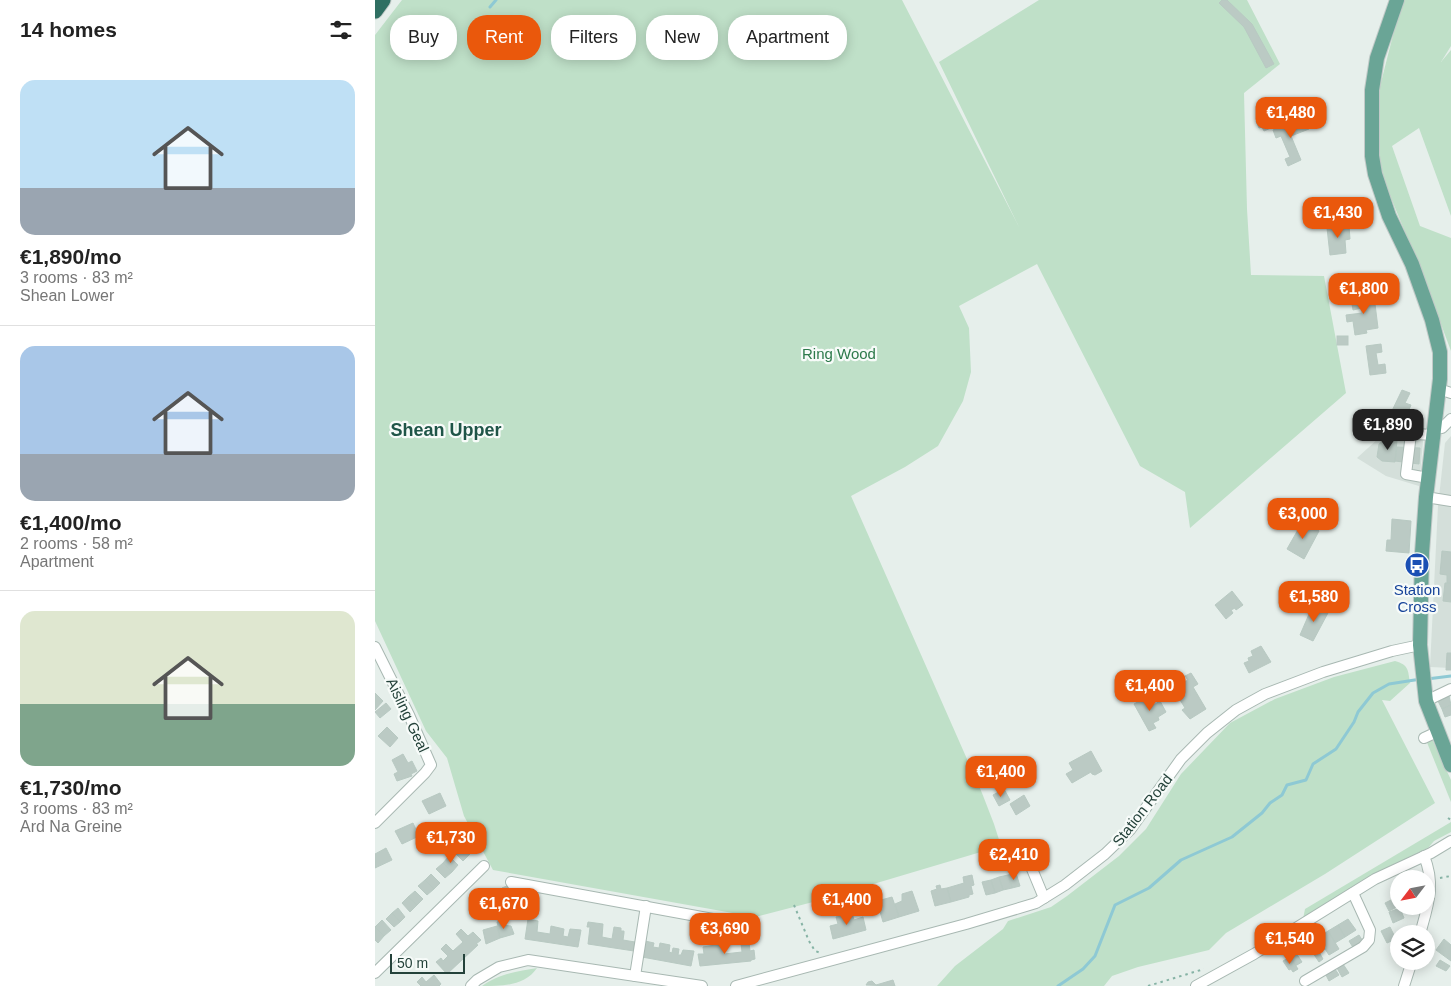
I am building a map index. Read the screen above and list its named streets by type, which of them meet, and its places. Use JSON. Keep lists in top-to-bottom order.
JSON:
{
  "streets": {
    "street": ["Aisling Geal", "Station Road"]
  },
  "districts": ["Shean Upper"],
  "parks": ["Ring Wood"],
  "places": {
    "bus stop": ["Station Cross"]
  },
  "scale_bar": "50 m",
  "north": "bottom left",
  "page": {
    "heading": "14 homes",
    "chip": [
      "Buy",
      "Rent",
      "Filters",
      "New",
      "Apartment"
    ],
    "list": [
      {
        "name": "€1,890/mo",
        "note": "3 rooms · 83 m² · Shean Lower"
      },
      {
        "name": "€1,400/mo",
        "note": "2 rooms · 58 m² · Apartment"
      },
      {
        "name": "€1,730/mo",
        "note": "3 rooms · 83 m² · Ard Na Greine"
      }
    ],
    "price": [
      "€1,480",
      "€1,430",
      "€1,800",
      "€1,890",
      "€3,000",
      "€1,580",
      "€1,400",
      "€1,400",
      "€1,730",
      "€2,410",
      "€1,400",
      "€1,670",
      "€3,690",
      "€1,540"
    ],
    "scale": "50 m"
  }
}
